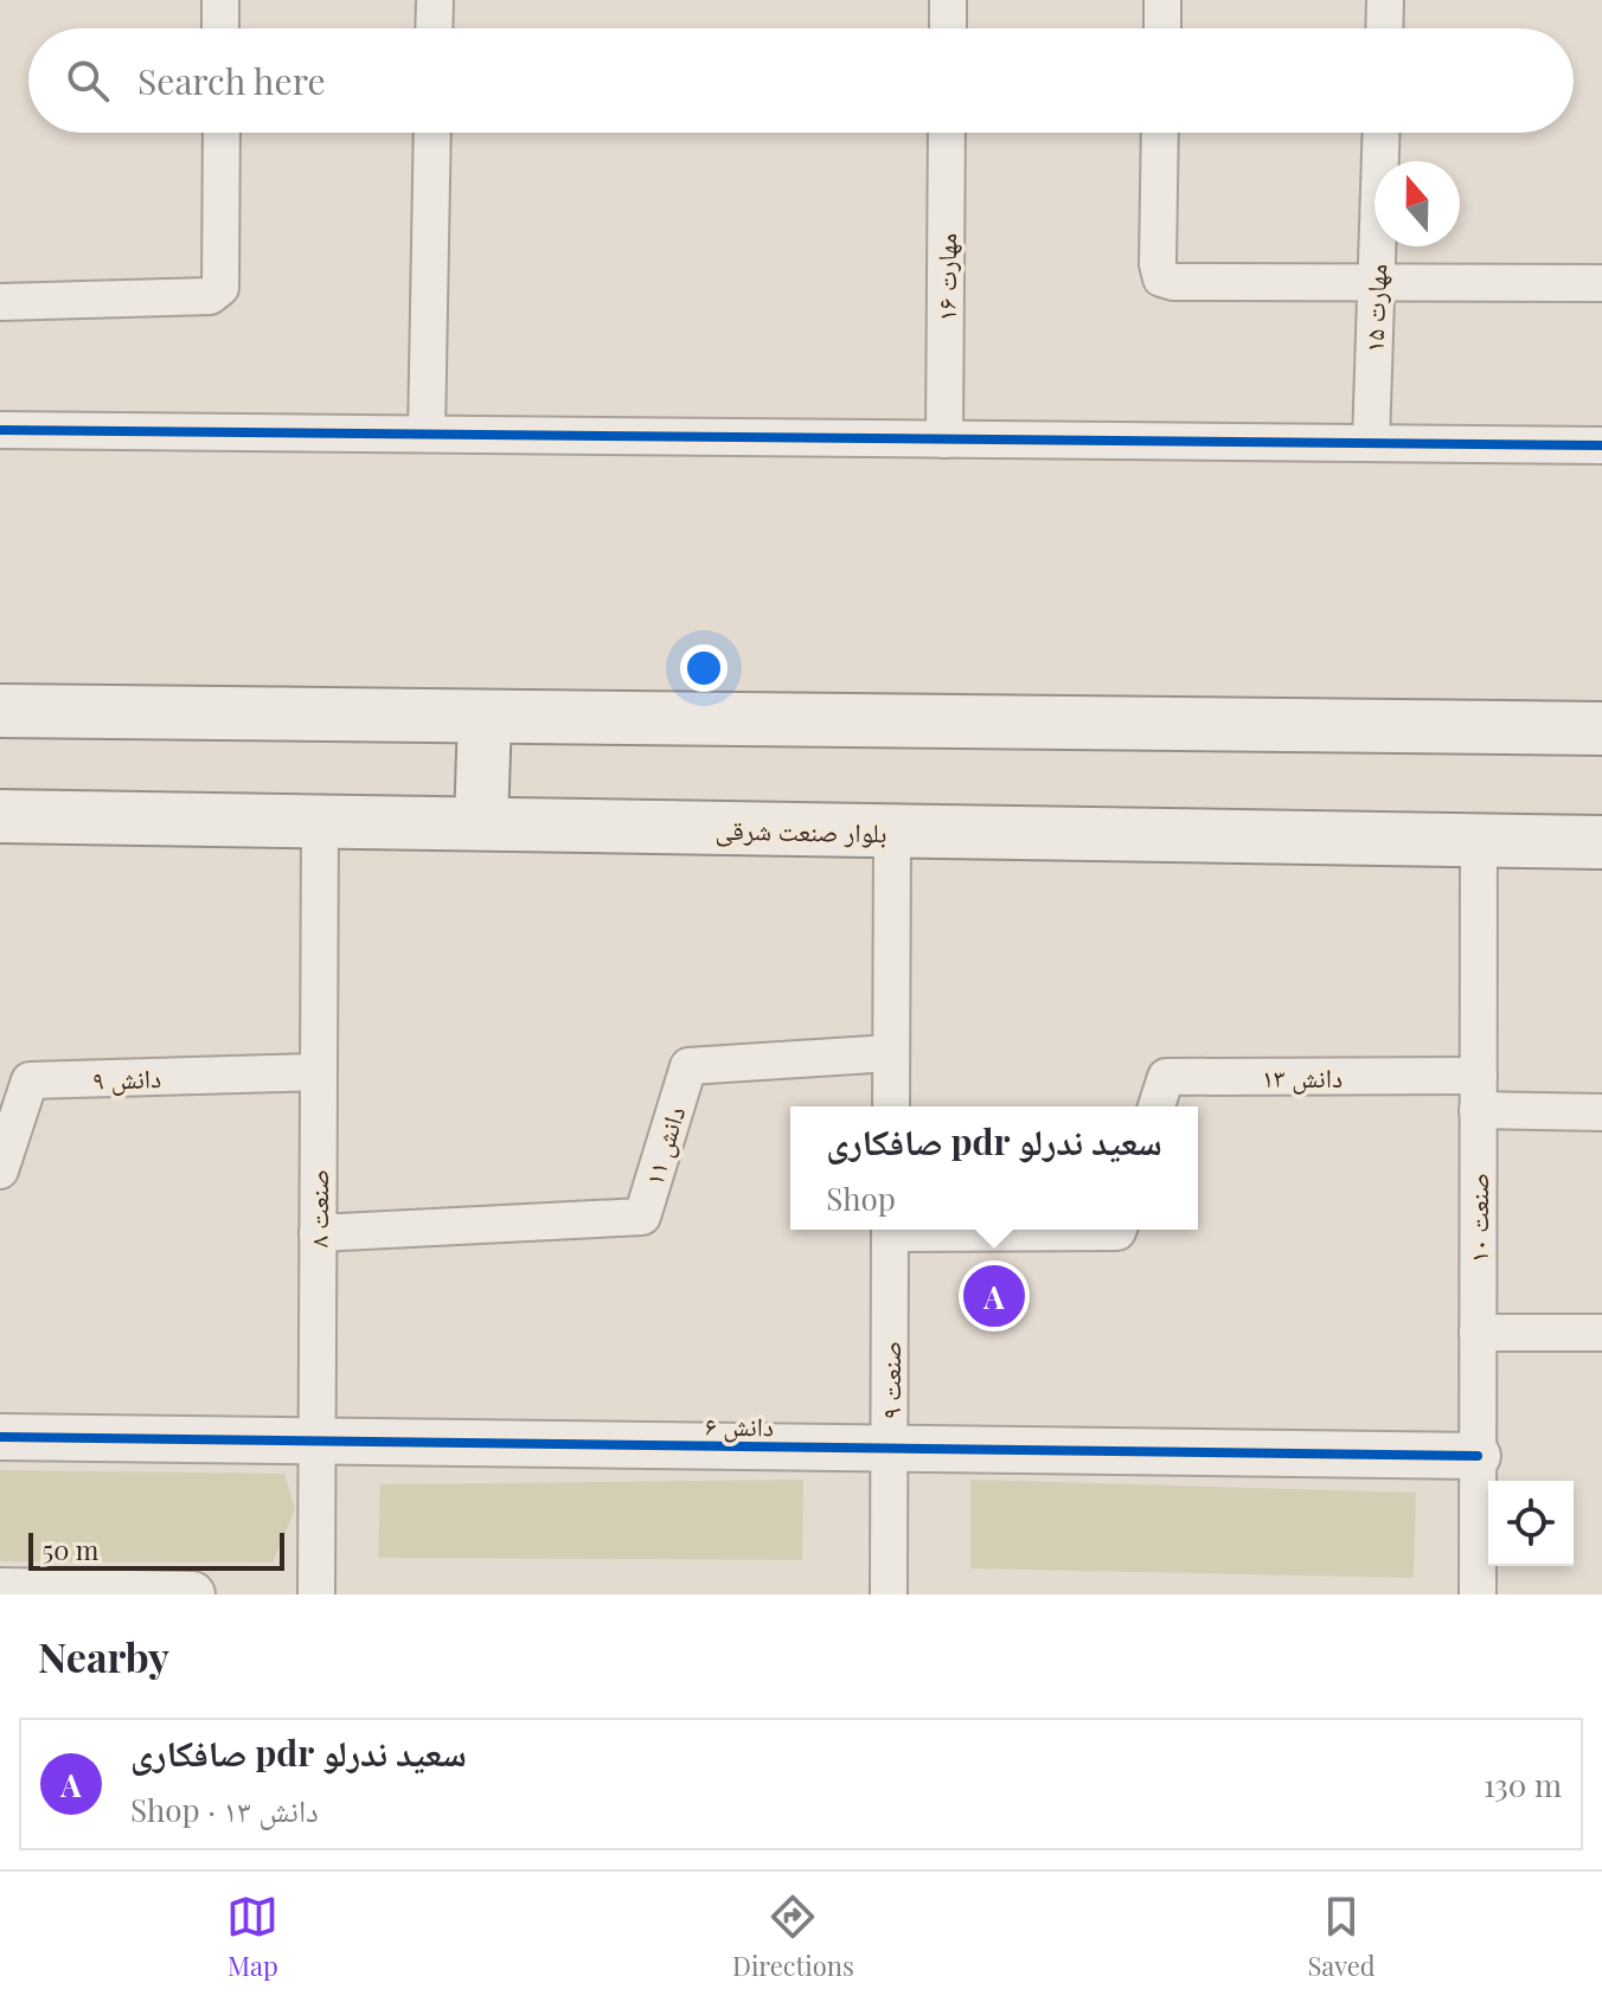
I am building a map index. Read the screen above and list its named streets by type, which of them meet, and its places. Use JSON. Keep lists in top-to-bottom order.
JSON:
{
  "streets": {
    "main road": ["بلوار صنعت شرقی"],
    "street": [
      "مهارت ۱۶",
      "مهارت ۱۵",
      "دانش ۱۳",
      "دانش ۹",
      "دانش ۱۱",
      "صنعت ۸",
      "صنعت ۱۰",
      "صنعت ۹",
      "دانش ۶"
    ]
  },
  "crossings": [
    ["بلوار صنعت شرقی", "صنعت ۸"],
    ["بلوار صنعت شرقی", "صنعت ۱۰"],
    ["دانش ۱۳", "صنعت ۱۰"],
    ["دانش ۹", "صنعت ۸"],
    ["دانش ۱۱", "صنعت ۸"],
    ["صنعت ۸", "دانش ۶"],
    ["صنعت ۱۰", "دانش ۶"],
    ["صنعت ۹", "دانش ۶"]
  ],
  "scale_bar": "50 m",
  "north": "top",
  "page": {
    "search": "Search here",
    "popup": ["صافکاری pdr سعید ندرلو", "Shop"],
    "pins": "A",
    "scale": "50 m",
    "heading": "Nearby",
    "list": [
      {
        "mark": "A",
        "name": "صافکاری pdr سعید ندرلو",
        "note": "Shop · دانش ۱۳",
        "value": "130 m"
      }
    ],
    "nav": ["Map", "Directions", "Saved"]
  }
}
